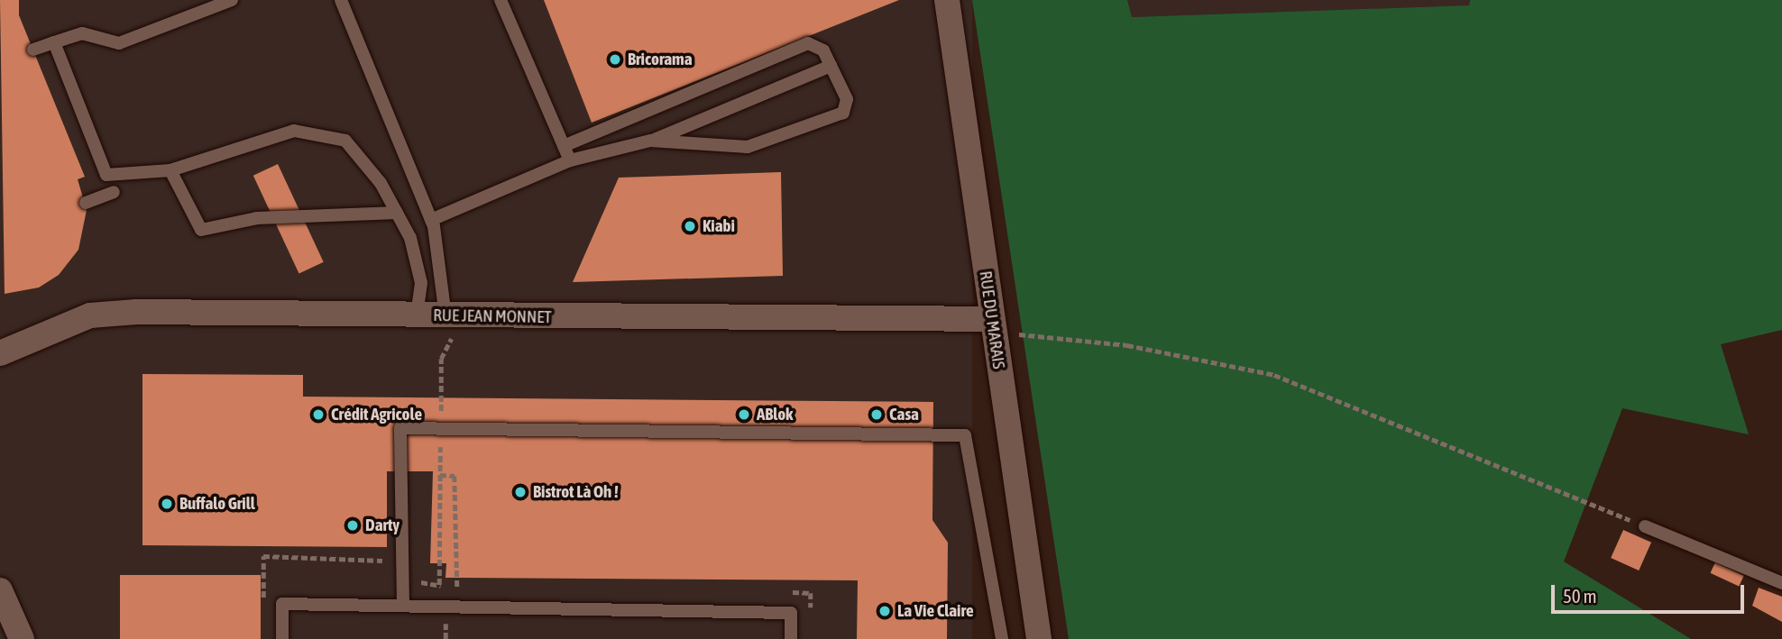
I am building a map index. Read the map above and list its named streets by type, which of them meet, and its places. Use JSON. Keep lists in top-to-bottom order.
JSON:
{
  "streets": {
    "street": ["RUE JEAN MONNET", "RUE DU MARAIS"]
  },
  "crossings": [
    ["RUE JEAN MONNET", "RUE DU MARAIS"]
  ],
  "places": [
    "Bricorama",
    "Kiabi",
    "Crédit Agricole",
    "ABlok",
    "Casa",
    "Bistrot Là Oh !",
    "Buffalo Grill",
    "Darty",
    "La Vie Claire"
  ],
  "scale_bar": "50 m"
}
